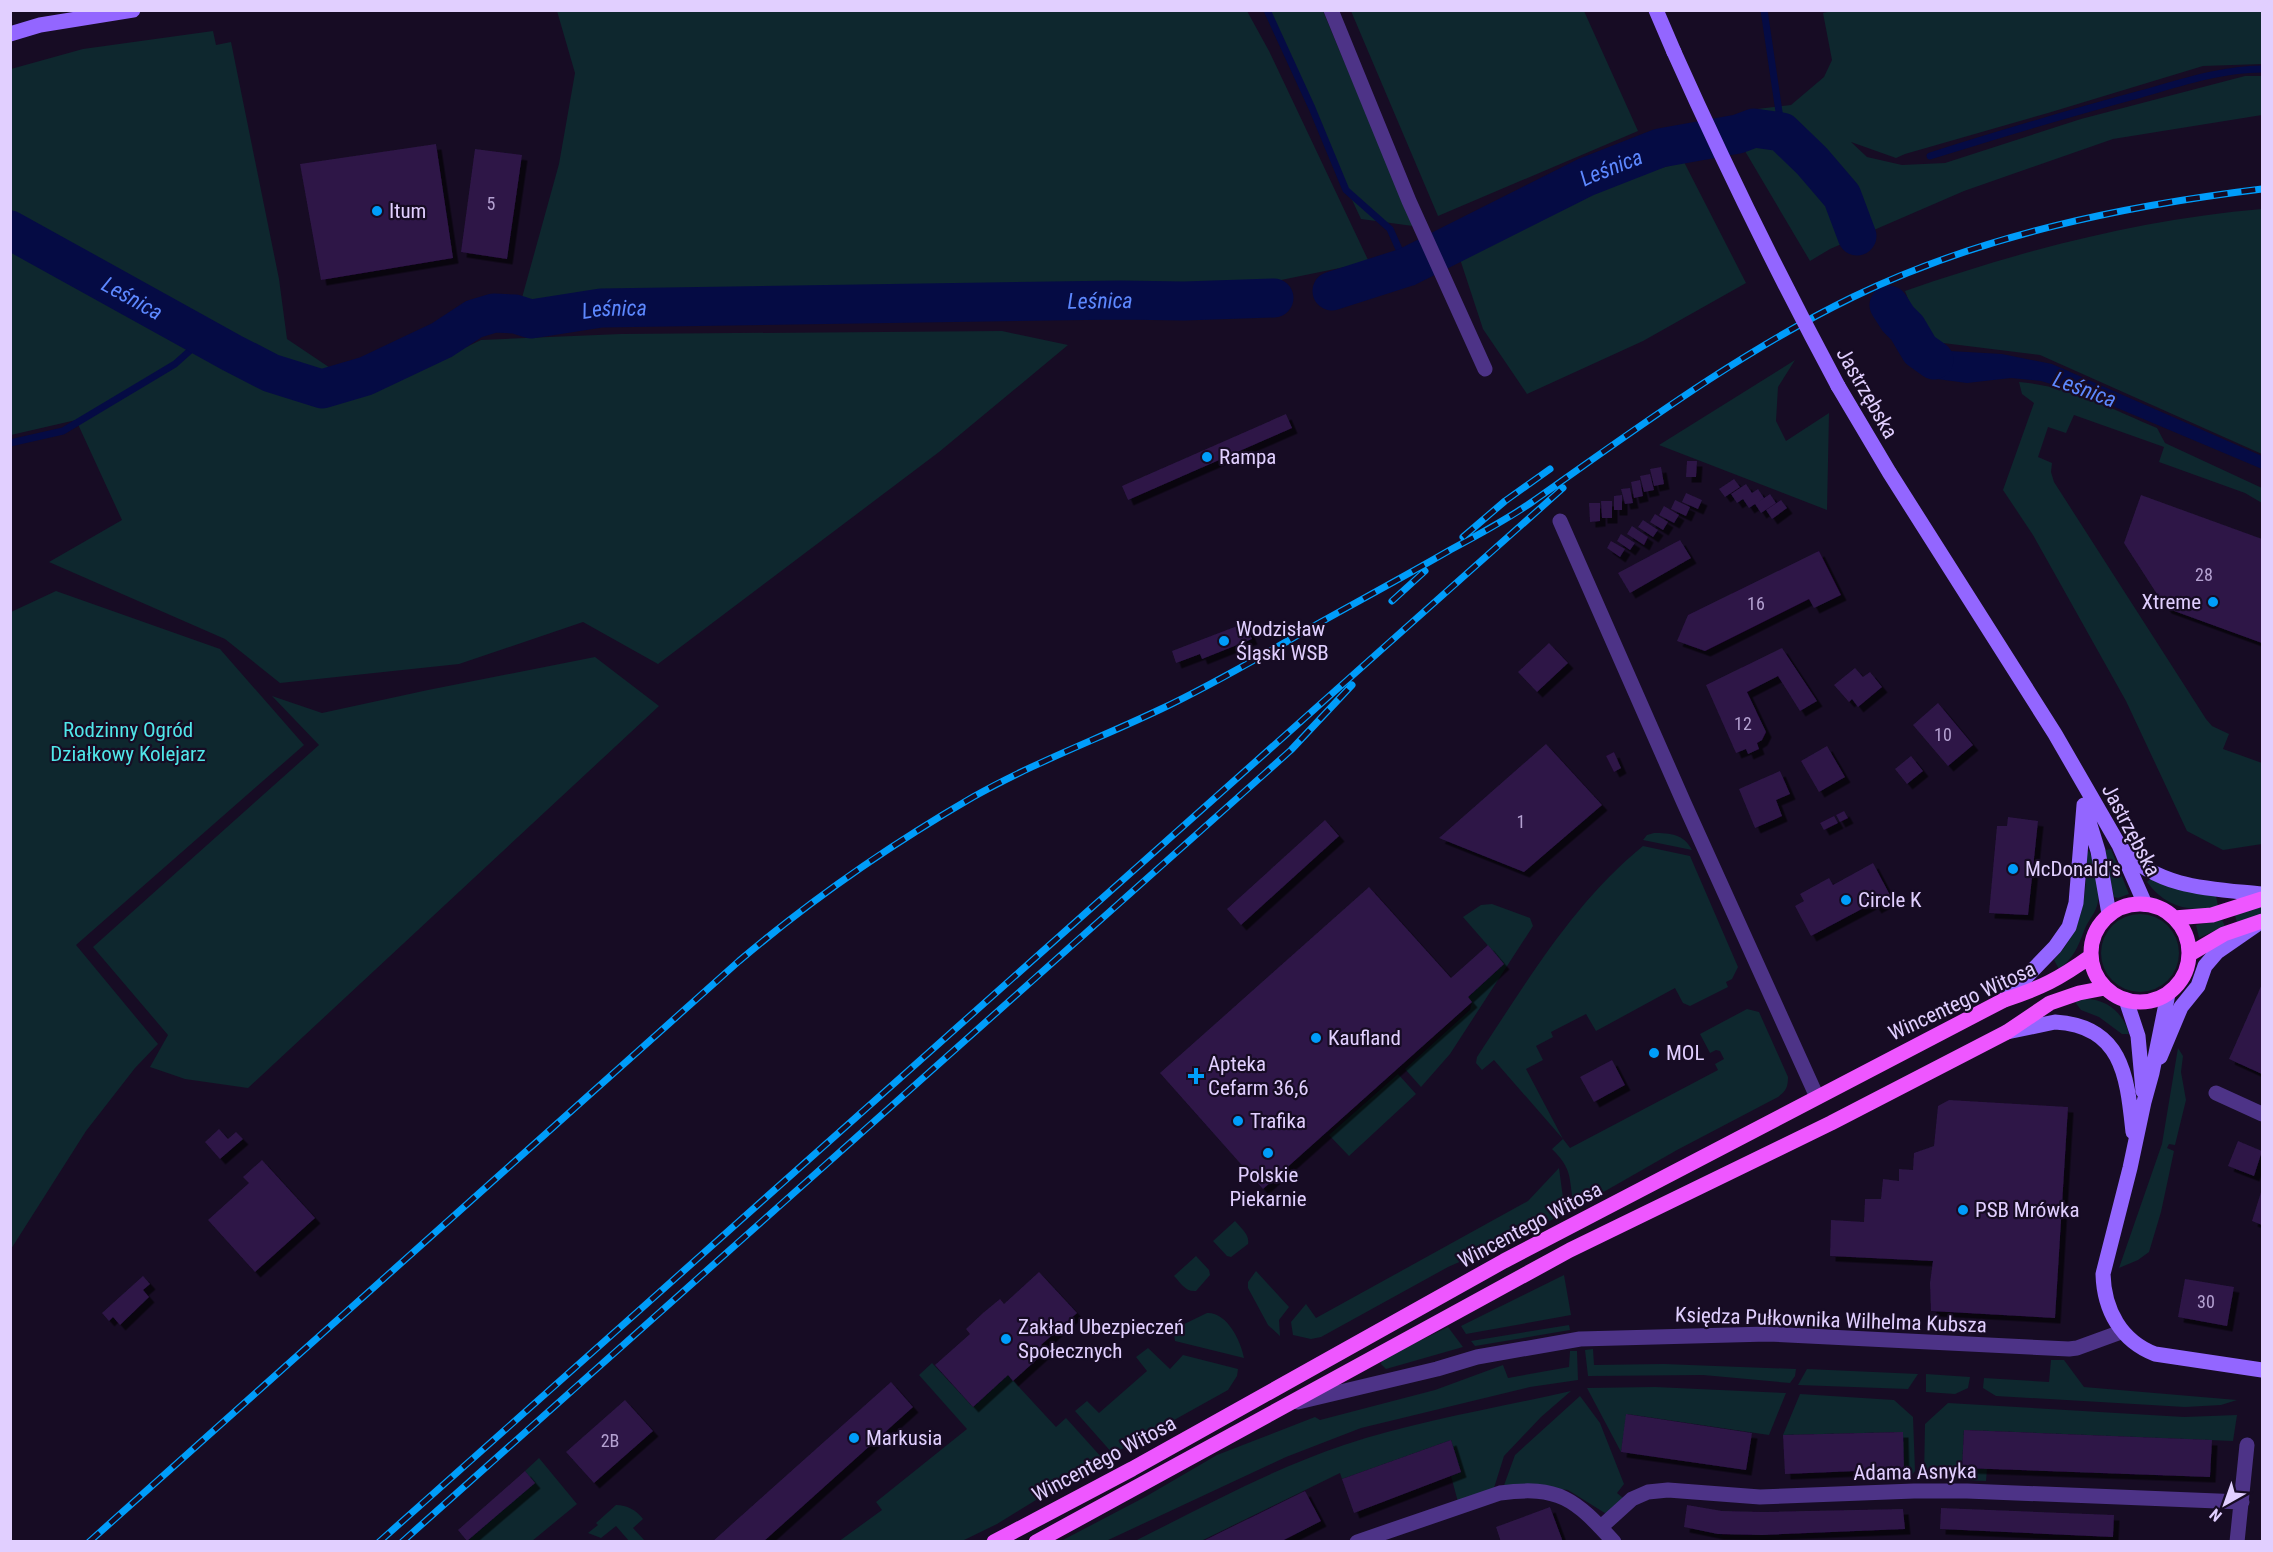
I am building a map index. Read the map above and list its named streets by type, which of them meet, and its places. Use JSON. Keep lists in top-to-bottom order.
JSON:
{
  "streets": {
    "main road": ["Jastrzębska", "Wincentego Witosa"],
    "street": ["Księdza Pułkownika Wilhelma Kubsza", "Adama Asnyka"]
  },
  "crossings": [
    ["Jastrzębska", "Wincentego Witosa"],
    ["Wincentego Witosa", "Księdza Pułkownika Wilhelma Kubsza"]
  ],
  "water": ["Leśnica"],
  "parks": ["Rodzinny Ogród Działkowy Kolejarz"],
  "places": {
    "other": [
      "Itum",
      "Rampa",
      "Xtreme",
      "Wodzisław Śląski WSB",
      "McDonald's",
      "Circle K",
      "Kaufland",
      "MOL",
      "Trafika",
      "Polskie Piekarnie",
      "PSB Mrówka",
      "Zakład Ubezpieczeń Społecznych",
      "Markusia"
    ],
    "health": ["Apteka Cefarm 36,6"]
  },
  "house_numbers": [
    "5",
    "28",
    "16",
    "12",
    "10",
    "1",
    "30",
    "2B"
  ],
  "north": "bottom left"
}
